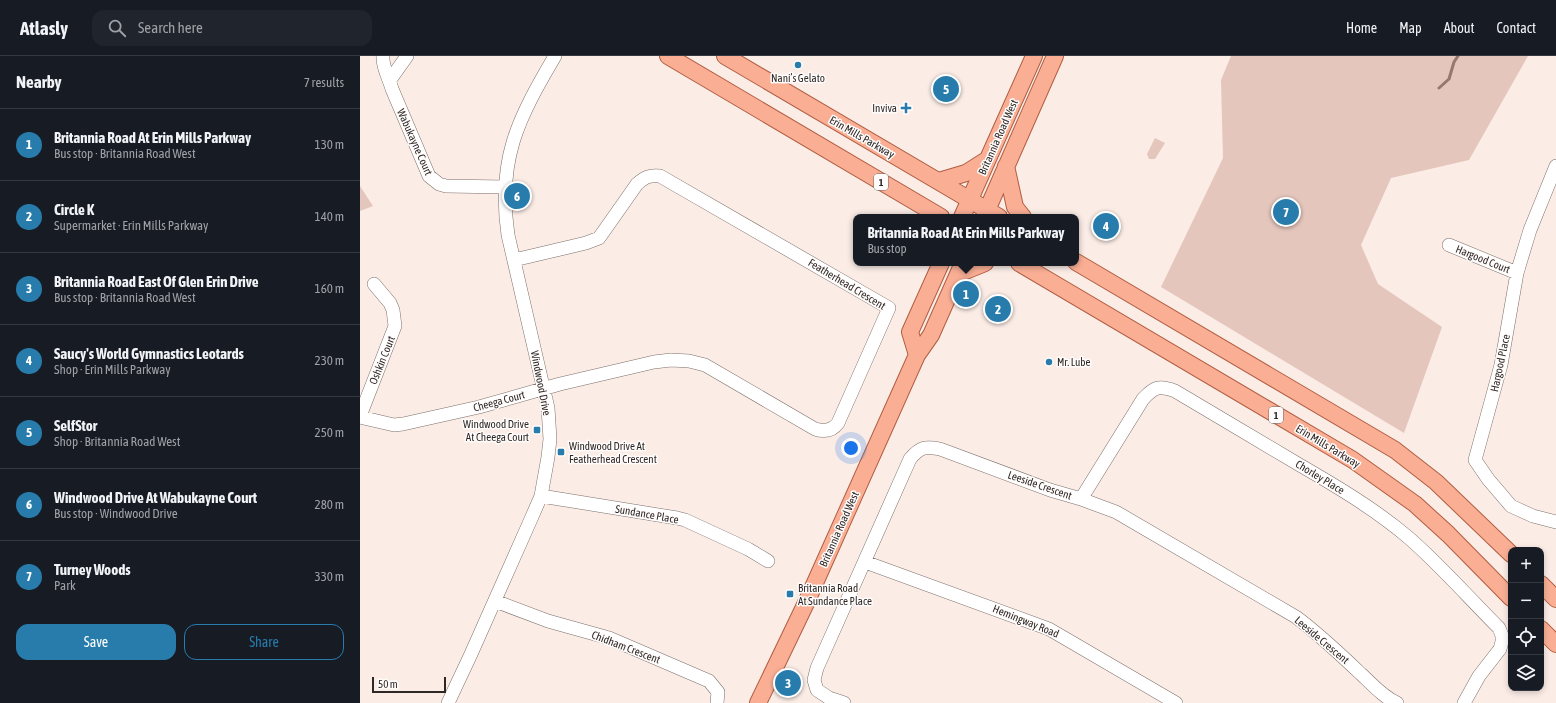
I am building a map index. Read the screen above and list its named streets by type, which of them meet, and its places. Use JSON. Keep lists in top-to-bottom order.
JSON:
{
  "streets": {
    "main road": ["Erin Mills Parkway", "Britannia Road West", "1"],
    "street": [
      "Wabukayne Court",
      "Hargood Court",
      "Featherhead Crescent",
      "Oshkin Court",
      "Hargood Place",
      "Windwood Drive",
      "Cheega Court",
      "Chorley Place",
      "Leeside Crescent",
      "Sundance Place",
      "Hemingway Road",
      "Chidham Crescent"
    ]
  },
  "crossings": [
    ["Erin Mills Parkway", "Britannia Road West"],
    ["Wabukayne Court", "Windwood Drive"],
    ["Hargood Court", "Hargood Place"],
    ["Featherhead Crescent", "Windwood Drive"],
    ["Featherhead Crescent", "Cheega Court"],
    ["Oshkin Court", "Cheega Court"],
    ["Windwood Drive", "Cheega Court"],
    ["Windwood Drive", "Sundance Place"],
    ["Windwood Drive", "Chidham Crescent"],
    ["Chorley Place", "Leeside Crescent"],
    ["Leeside Crescent", "Hemingway Road"]
  ],
  "places": {
    "other": ["Nani’s Gelato", "Mr. Lube"],
    "health": ["Inviva"],
    "transit": ["Windwood Drive At Cheega Court", "Windwood Drive At Featherhead Crescent", "Britannia Road At Sundance Place"]
  },
  "scale_bar": "50 m",
  "page": {
    "header": "Atlasly",
    "search": "Search here",
    "nav": [
      "Home",
      "Map",
      "About",
      "Contact"
    ],
    "heading": ["Nearby", "7 results"],
    "pins": [
      "5",
      "6",
      "7",
      "4",
      "1",
      "2",
      "3"
    ],
    "list": [
      {
        "mark": "1",
        "name": "Britannia Road At Erin Mills Parkway",
        "note": "Bus stop · Britannia Road West",
        "value": "130 m"
      },
      {
        "mark": "2",
        "name": "Circle K",
        "note": "Supermarket · Erin Mills Parkway",
        "value": "140 m"
      },
      {
        "mark": "3",
        "name": "Britannia Road East Of Glen Erin Drive",
        "note": "Bus stop · Britannia Road West",
        "value": "160 m"
      },
      {
        "mark": "4",
        "name": "Saucy's World Gymnastics Leotards",
        "note": "Shop · Erin Mills Parkway",
        "value": "230 m"
      },
      {
        "mark": "5",
        "name": "SelfStor",
        "note": "Shop · Britannia Road West",
        "value": "250 m"
      },
      {
        "mark": "6",
        "name": "Windwood Drive At Wabukayne Court",
        "note": "Bus stop · Windwood Drive",
        "value": "280 m"
      },
      {
        "mark": "7",
        "name": "Turney Woods",
        "note": "Park",
        "value": "330 m"
      }
    ],
    "popup": ["Britannia Road At Erin Mills Parkway", "Bus stop"],
    "map_buttons": ["+", "−"],
    "buttons": ["Save", "Share"],
    "scale": "50 m"
  }
}
